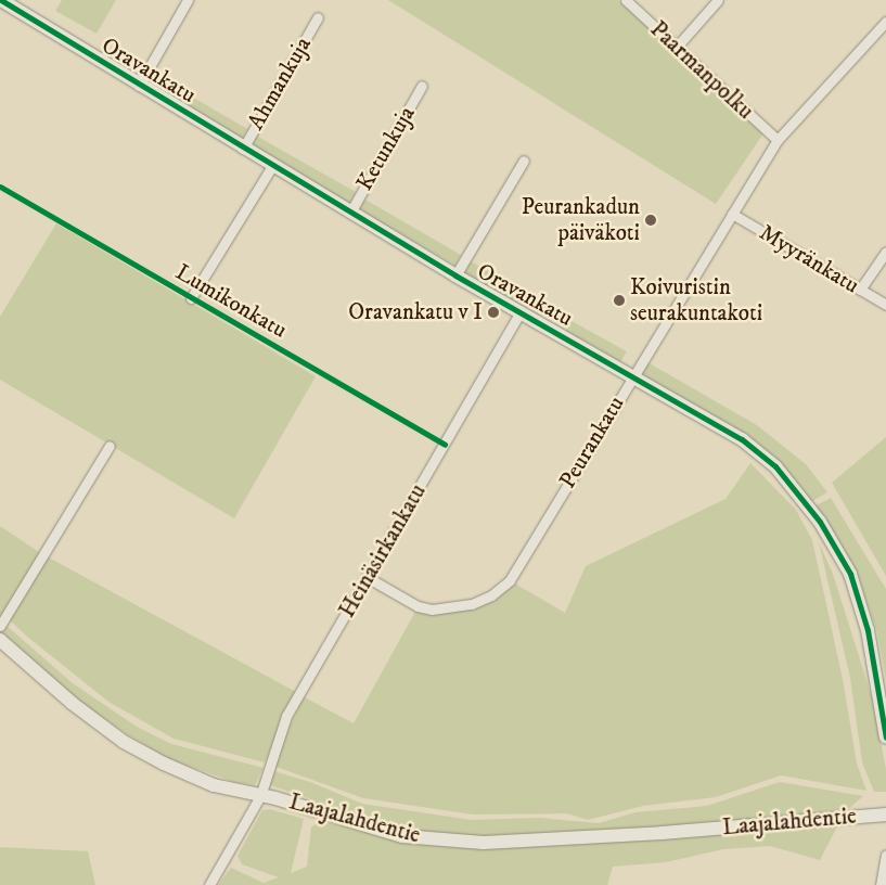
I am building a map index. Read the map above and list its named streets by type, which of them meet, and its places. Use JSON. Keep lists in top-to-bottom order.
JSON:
{
  "streets": {
    "street": [
      "Oravankatu",
      "Paarmanpolku",
      "Ahmankuja",
      "Ketunkuja",
      "Myyränkatu",
      "Peurankatu",
      "Heinäsirkankatu",
      "Laajalahdentie"
    ],
    "cycle path": ["Lumikonkatu"]
  },
  "crossings": [
    ["Oravankatu", "Ahmankuja"],
    ["Oravankatu", "Ketunkuja"],
    ["Oravankatu", "Peurankatu"],
    ["Oravankatu", "Heinäsirkankatu"],
    ["Paarmanpolku", "Peurankatu"],
    ["Myyränkatu", "Peurankatu"],
    ["Peurankatu", "Heinäsirkankatu"],
    ["Heinäsirkankatu", "Laajalahdentie"]
  ],
  "places": ["Peurankadun päiväkoti", "Koivuristin seurakuntakoti", "Oravankatu v I"]
}
